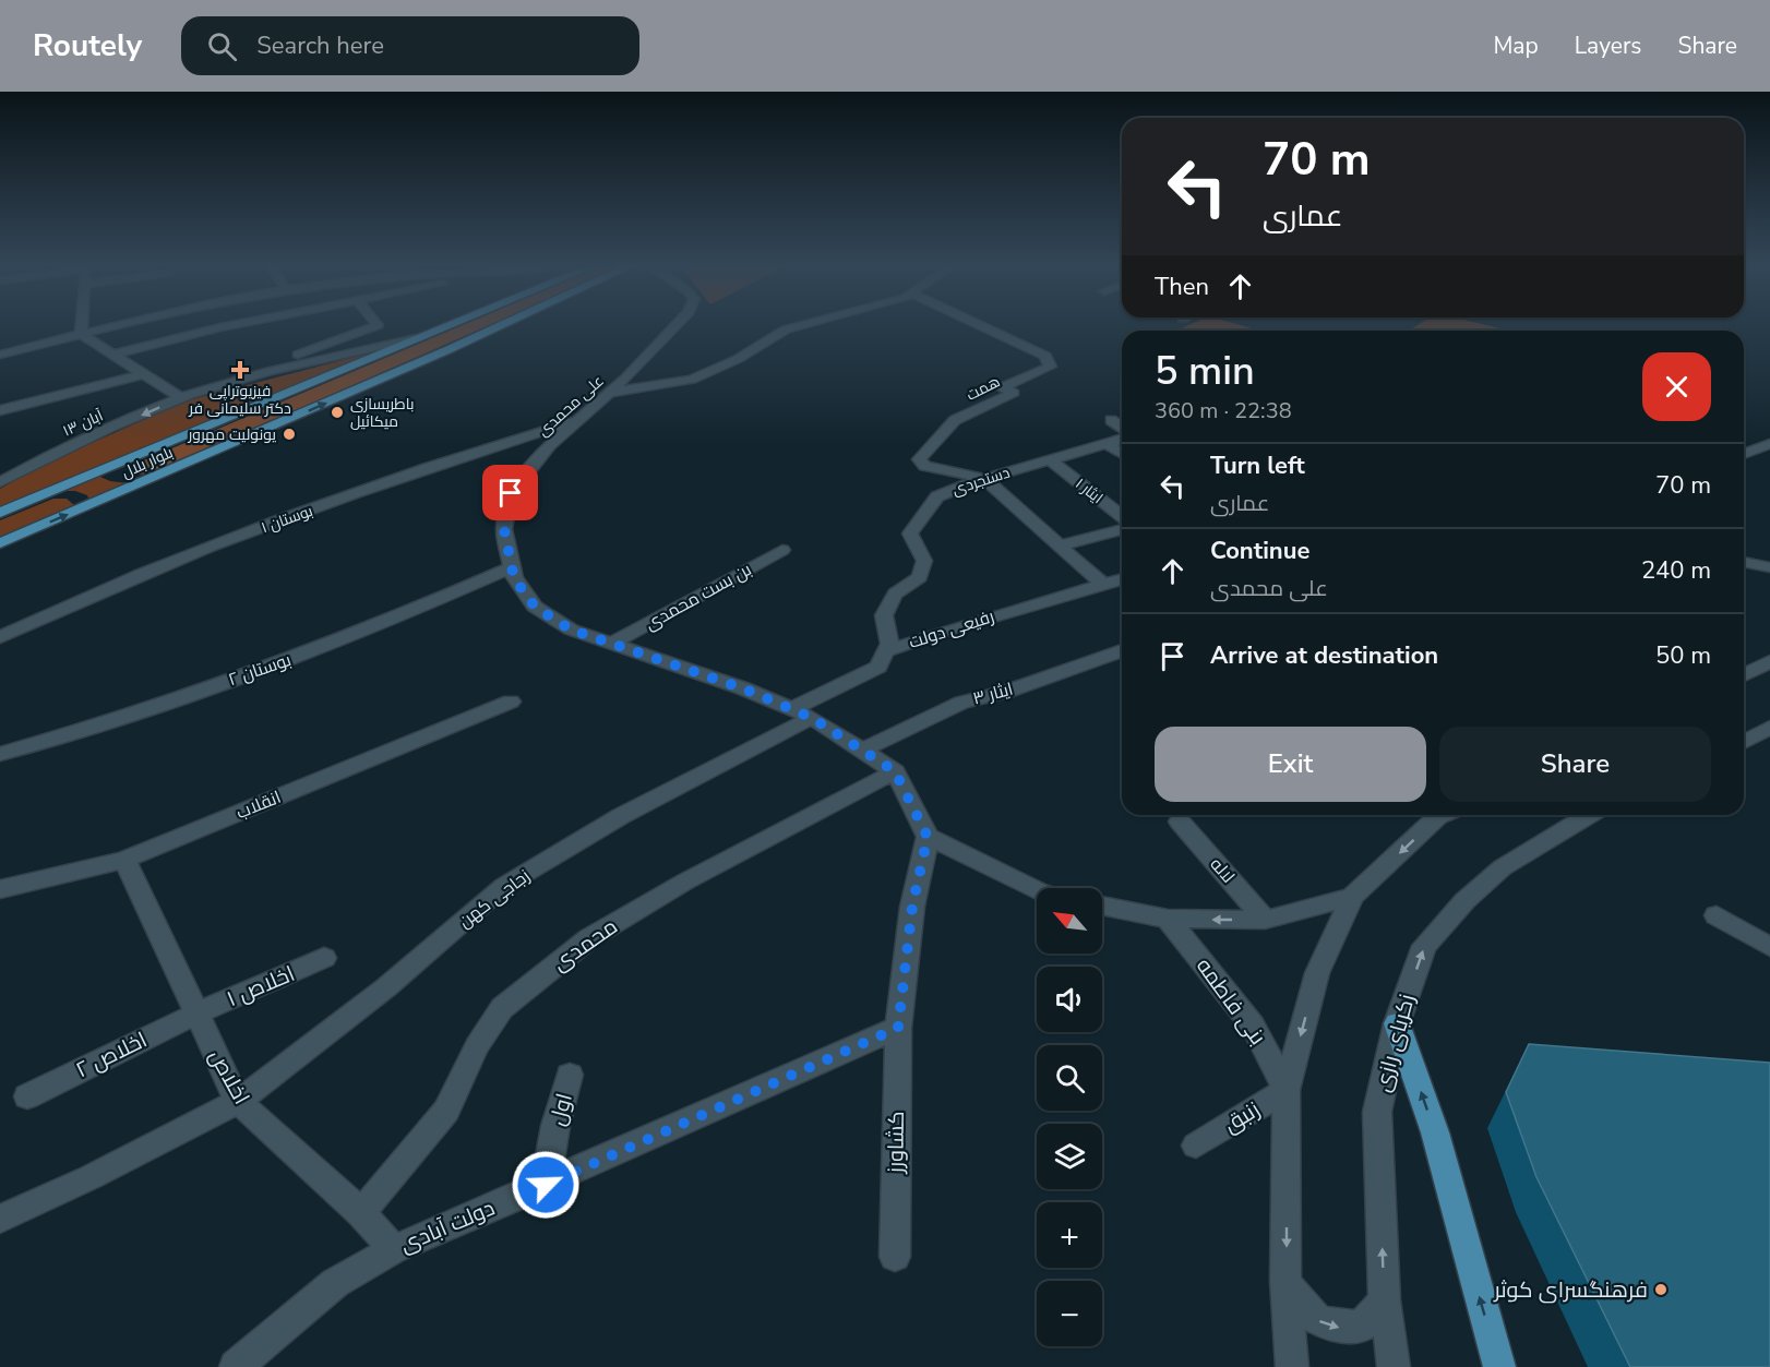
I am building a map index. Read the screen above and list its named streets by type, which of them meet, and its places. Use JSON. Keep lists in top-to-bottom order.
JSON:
{
  "streets": {
    "main road": ["بلوار بلال"],
    "street": [
      "همت",
      "علی محمدی",
      "۱۳ آبان",
      "دستجردی",
      "۱ ایثار",
      "بوستان ۱",
      "بن بست محمدی",
      "رفیعی دولت",
      "بوستان ۲",
      "ایثار ۳",
      "انقلاب",
      "لاله",
      "زجاجی کهن",
      "محمدی",
      "اخلاص ۱",
      "بنی فاطمه",
      "زکریای رازی",
      "اخلاص ۲",
      "اخلاص",
      "اول",
      "زنبق",
      "کشاورز",
      "دولت آبادی"
    ]
  },
  "crossings": [
    ["همت", "دستجردی"],
    ["علی محمدی", "بوستان ۱"],
    ["علی محمدی", "بن بست محمدی"],
    ["علی محمدی", "رفیعی دولت"],
    ["علی محمدی", "بوستان ۲"],
    ["علی محمدی", "ایثار ۳"],
    ["علی محمدی", "زجاجی کهن"],
    ["علی محمدی", "محمدی"],
    ["۱۳ آبان", "بلوار بلال"],
    ["دستجردی", "۱ ایثار"],
    ["دستجردی", "رفیعی دولت"],
    ["رفیعی دولت", "زجاجی کهن"],
    ["انقلاب", "اخلاص"],
    ["زجاجی کهن", "اخلاص"],
    ["محمدی", "اخلاص"],
    ["اخلاص ۱", "اخلاص ۲"],
    ["اخلاص ۱", "اخلاص"],
    ["بنی فاطمه", "زنبق"],
    ["اخلاص ۲", "اخلاص"],
    ["اخلاص", "دولت آبادی"],
    ["اول", "دولت آبادی"],
    ["کشاورز", "دولت آبادی"]
  ],
  "places": {
    "health": ["فیزیوتراپی دکتر سلیمانی فر"],
    "other": ["باطریسازی میکائیل", "یونولیت مهرور", "فرهنگسرای کوثر"]
  },
  "north": "top left",
  "page": {
    "header": "Routely",
    "search": "Search here",
    "nav": ["Map", "Layers", "Share"],
    "turn": ["70 m", "عماری"],
    "then": "Then",
    "heading": ["5 min", "360 m · 22:38"],
    "list": [
      {
        "name": "Turn left",
        "note": "عماری",
        "value": "70 m"
      },
      {
        "name": "Continue",
        "note": "علی محمدی",
        "value": "240 m"
      },
      {
        "name": "Arrive at destination",
        "value": "50 m"
      }
    ],
    "buttons": ["Exit", "Share"],
    "map_buttons": ["+", "−"]
  }
}
